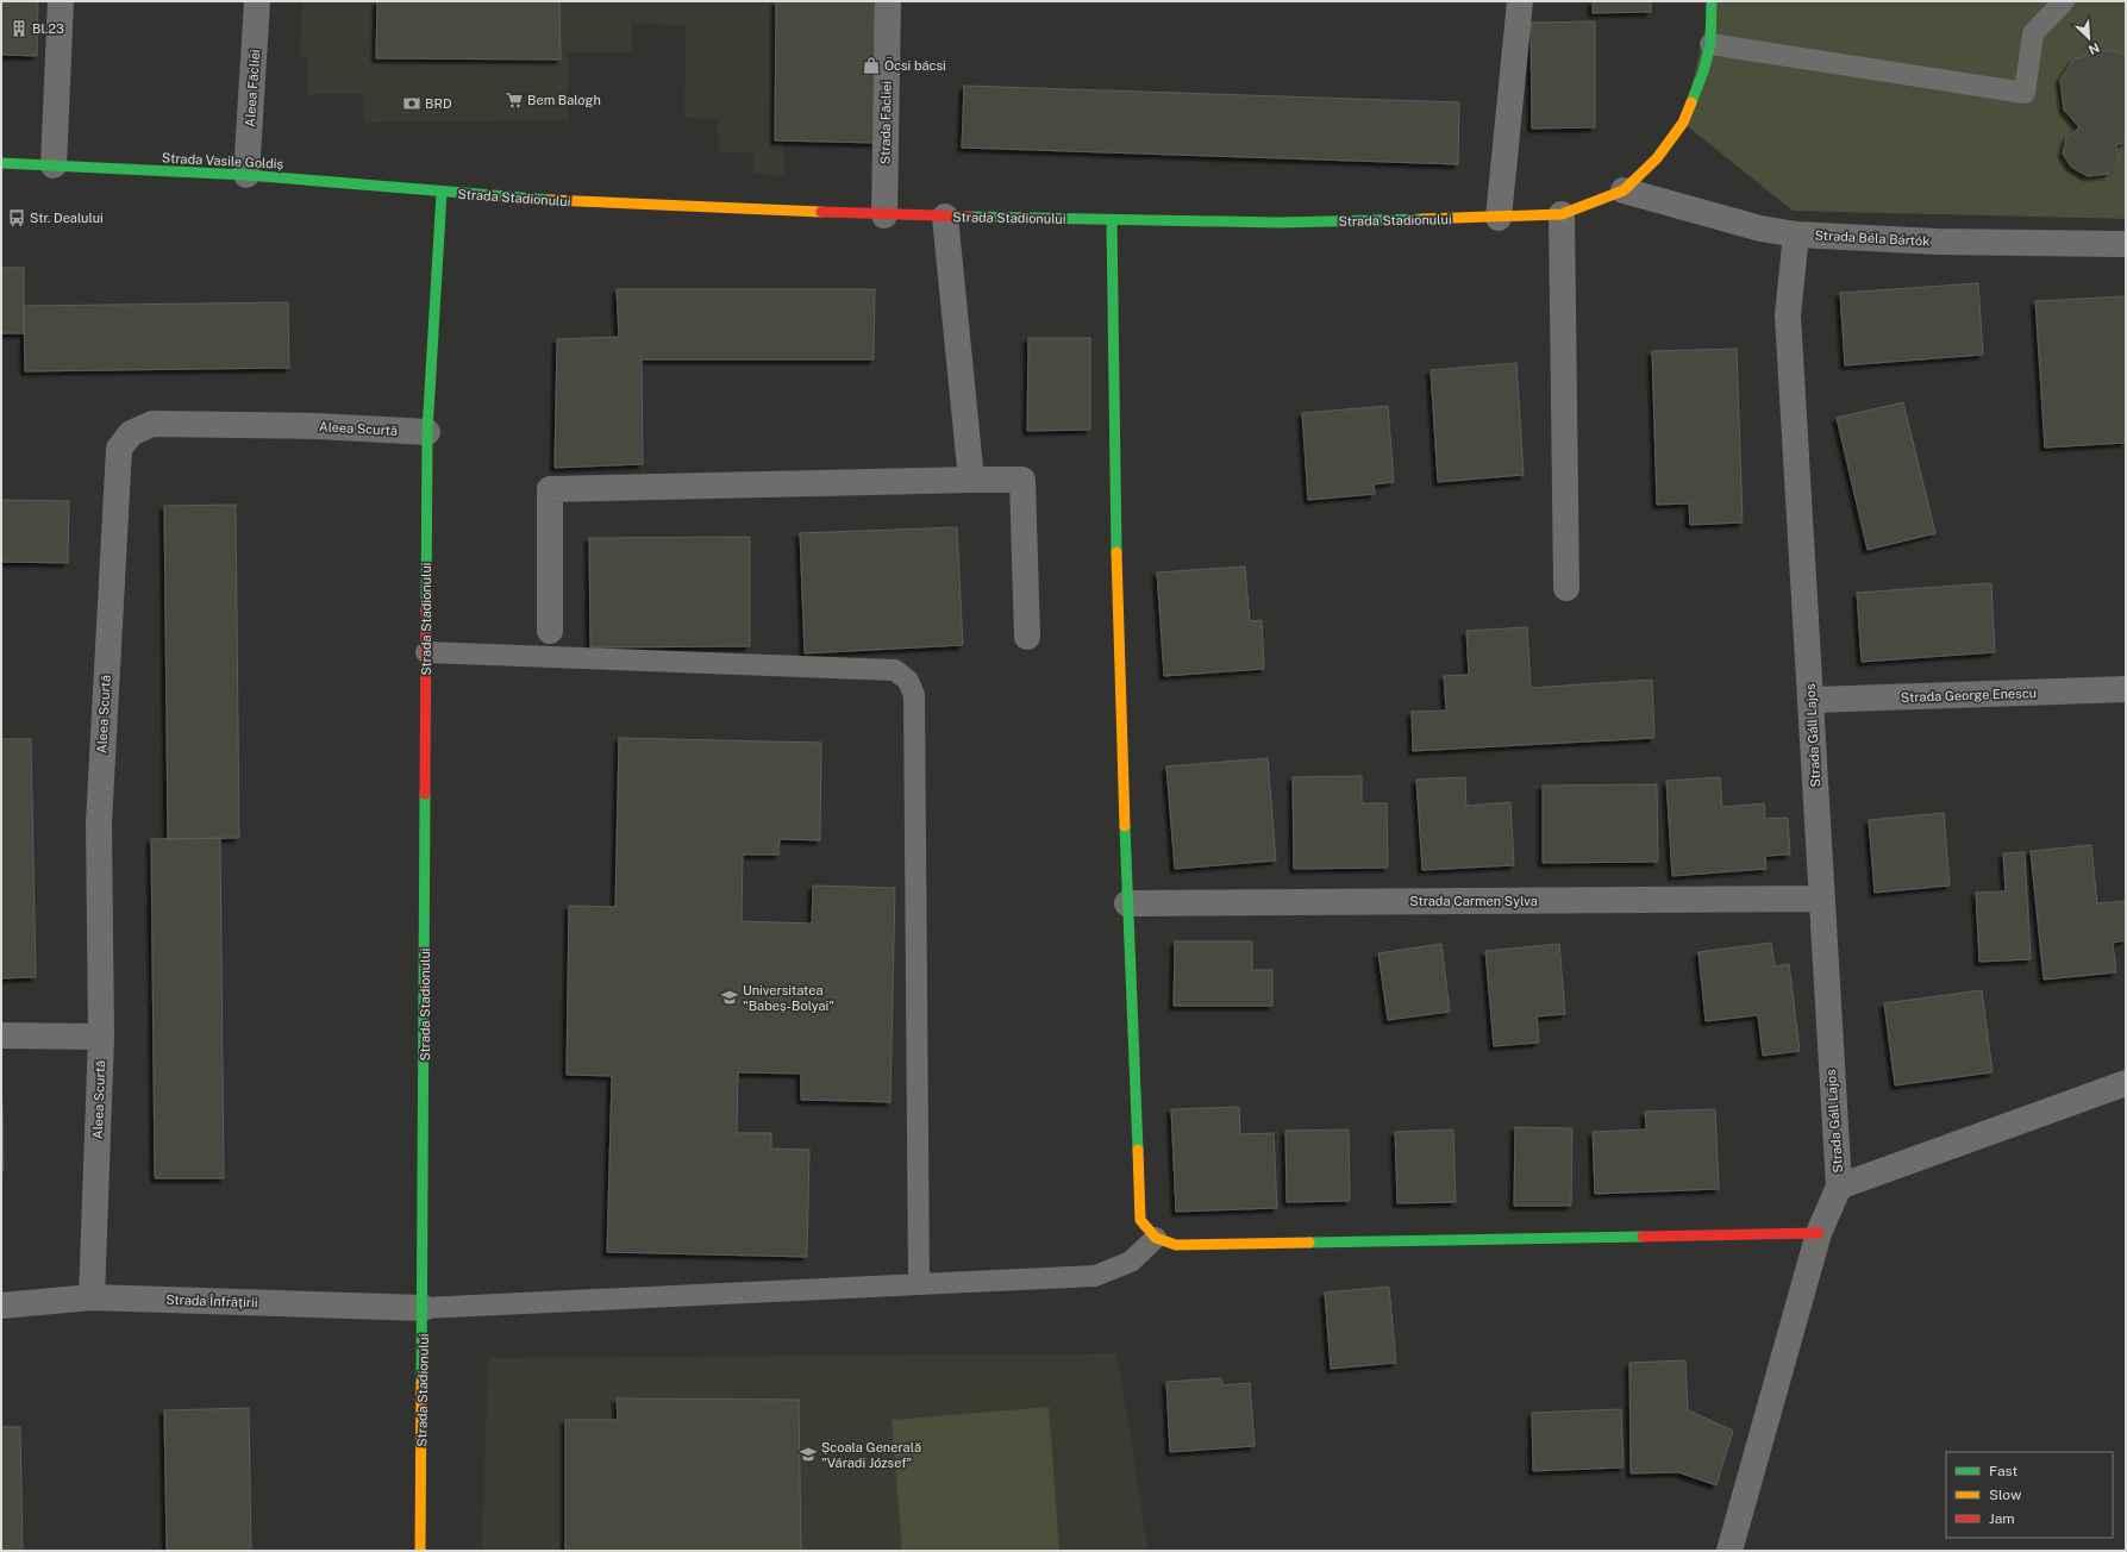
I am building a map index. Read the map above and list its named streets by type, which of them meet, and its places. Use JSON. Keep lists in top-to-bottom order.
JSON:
{
  "streets": {
    "street": [
      "Aleea Făcliei",
      "Strada Făcliei",
      "Strada Vasile Goldiș",
      "Strada Stadionului",
      "Strada Béla Bártók",
      "Aleea Scurtă",
      "Strada George Enescu",
      "Strada Gáll Lajos",
      "Strada Carmen Sylva",
      "Strada Înfrățirii"
    ]
  },
  "crossings": [
    ["Aleea Făcliei", "Strada Vasile Goldiș"],
    ["Strada Făcliei", "Strada Stadionului"],
    ["Strada Vasile Goldiș", "Strada Stadionului"],
    ["Strada Stadionului", "Strada Béla Bártók"],
    ["Strada Stadionului", "Aleea Scurtă"],
    ["Strada Stadionului", "Strada Înfrățirii"],
    ["Strada Béla Bártók", "Strada Gáll Lajos"],
    ["Aleea Scurtă", "Strada Înfrățirii"],
    ["Strada George Enescu", "Strada Gáll Lajos"],
    ["Strada Gáll Lajos", "Strada Carmen Sylva"]
  ],
  "places": {
    "building": ["Bl.23"],
    "shop": ["Öcsi bácsi"],
    "supermarket": ["Bem Balogh"],
    "bank": ["BRD"],
    "bus stop": ["Str. Dealului"],
    "school or university": ["Universitatea \"Babeș-Bolyai\"", "Școala Generală \"Váradi József\""]
  },
  "legend": ["Fast", "Slow", "Jam"],
  "north": "bottom right"
}
